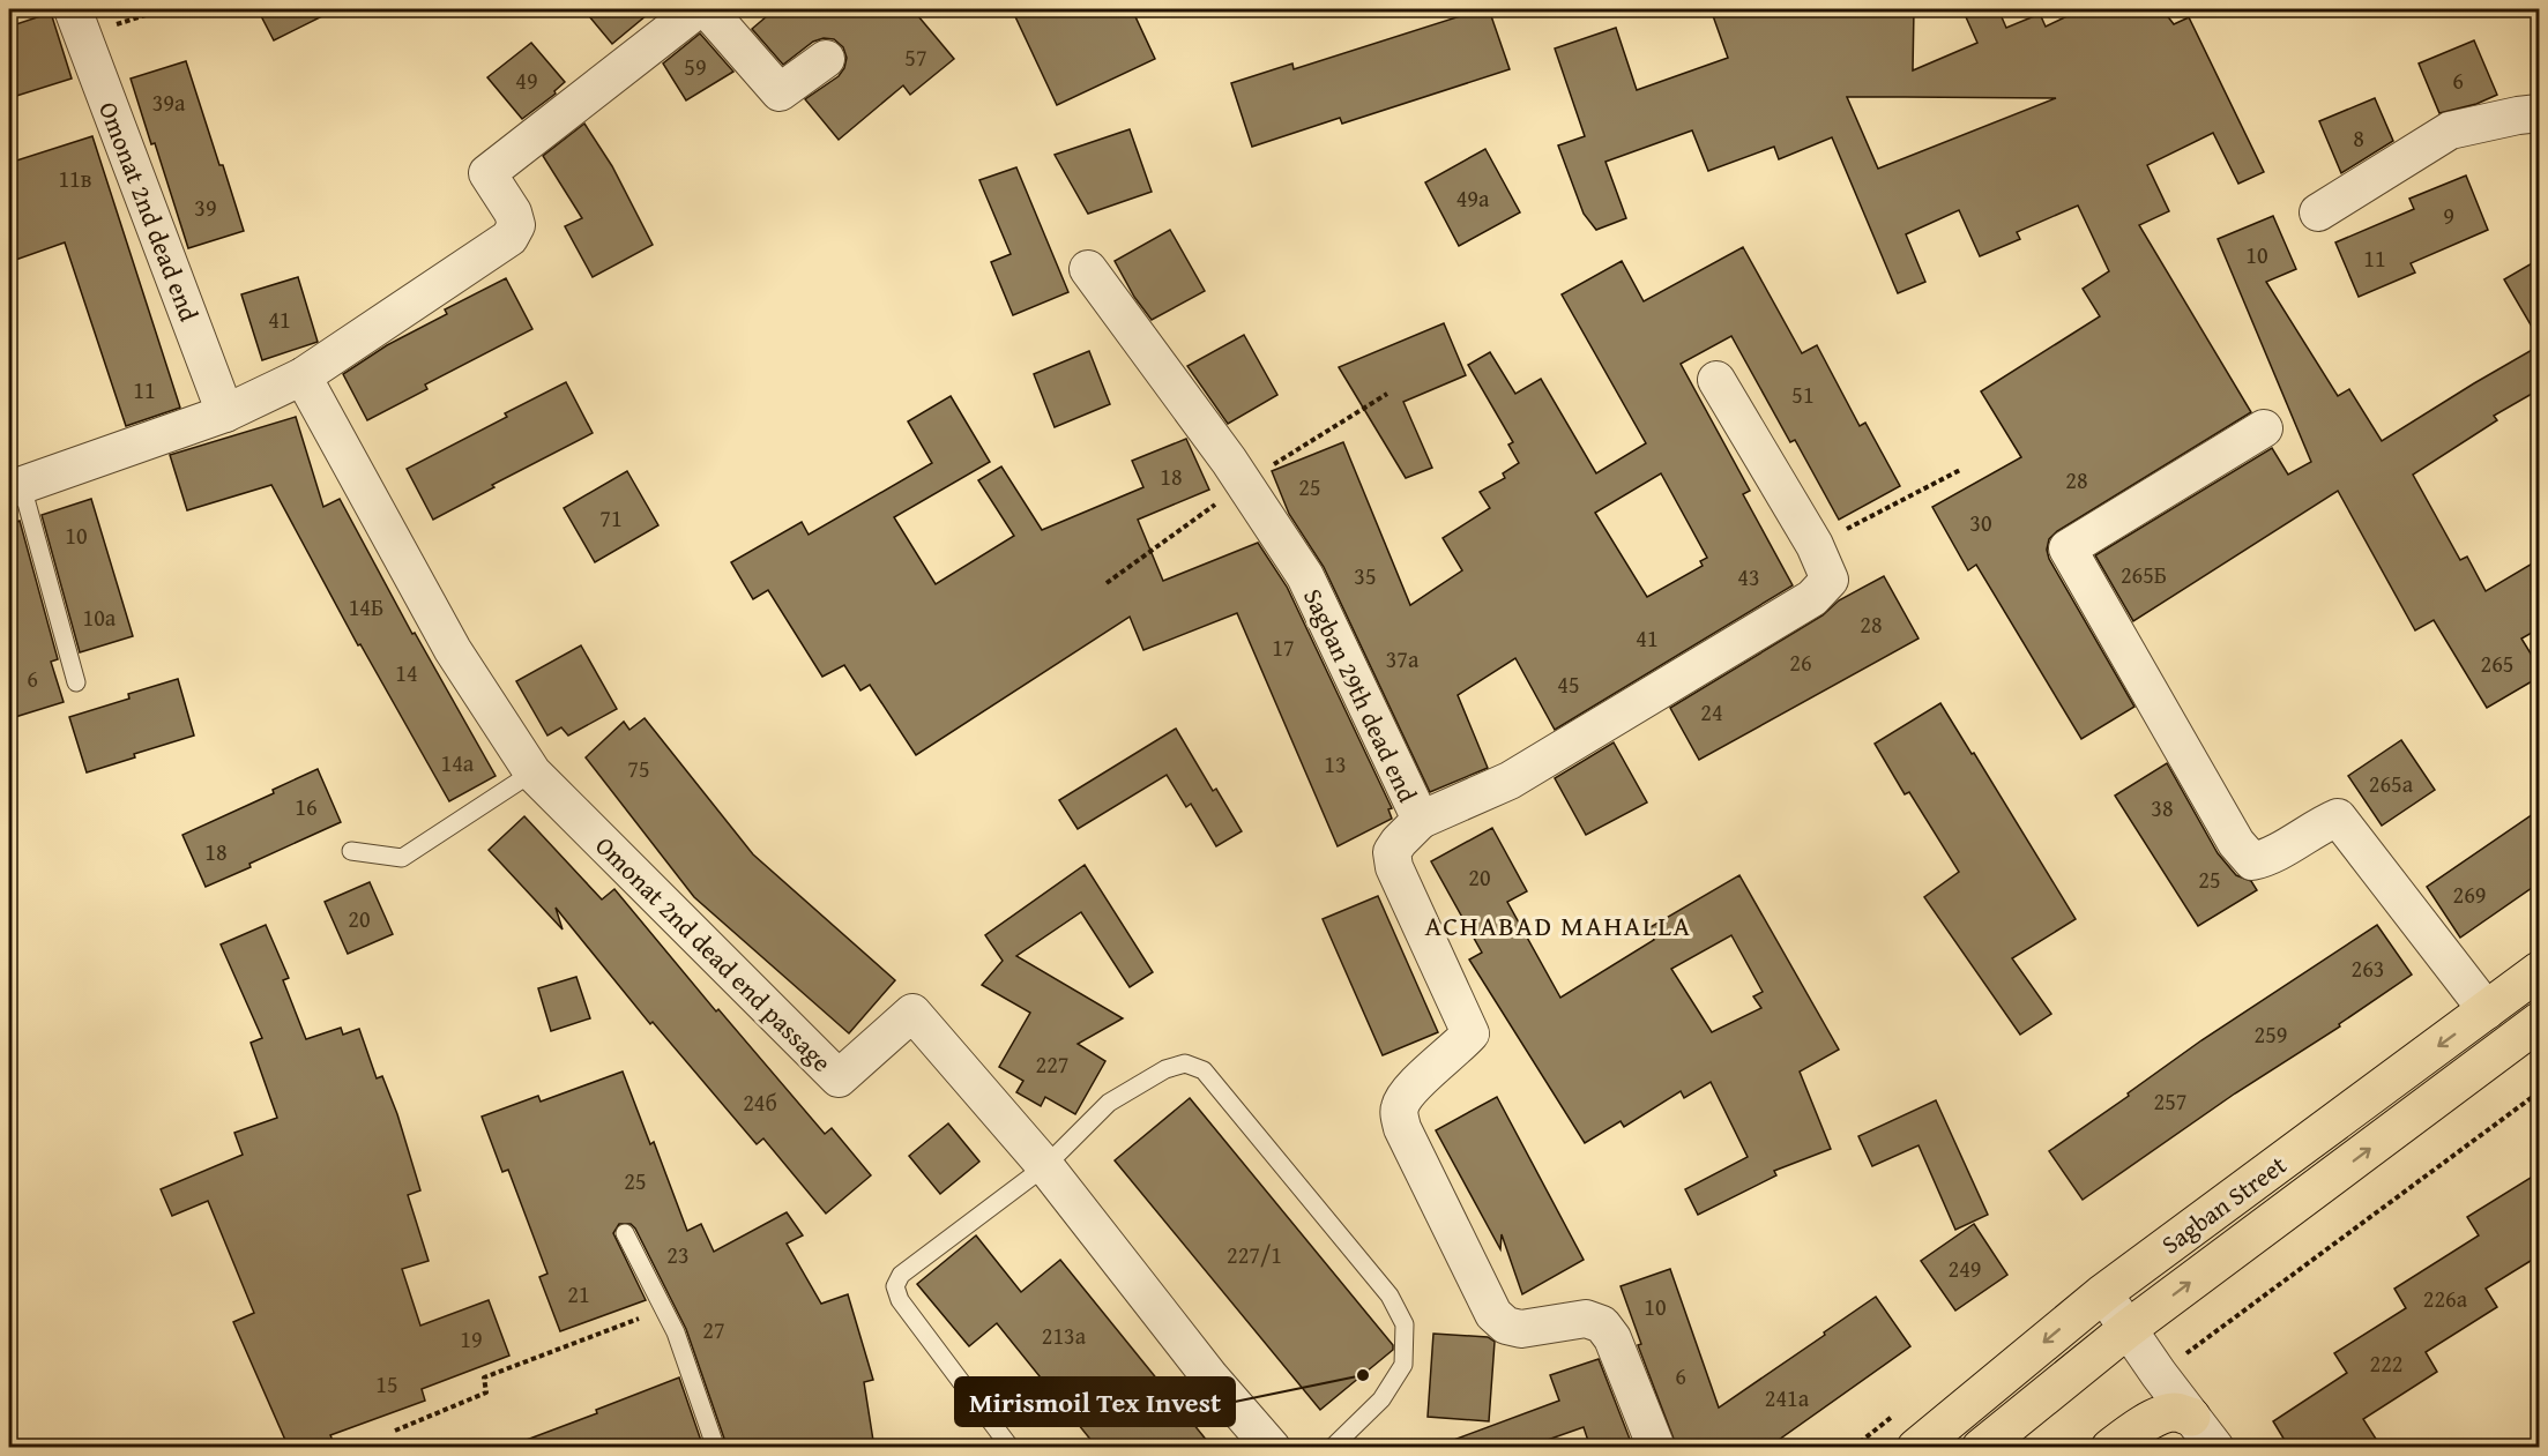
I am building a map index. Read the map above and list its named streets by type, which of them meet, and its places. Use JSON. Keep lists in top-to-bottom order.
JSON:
{
  "streets": {
    "main road": ["Sagban Street"],
    "street": ["Omonat 2nd dead end", "Sagban 29th dead end", "Omonat 2nd dead end passage"]
  },
  "districts": ["ACHABAD MAHALLA"],
  "places": ["Mirismoil Tex Invest"],
  "house_numbers": [
    "57",
    "59",
    "49",
    "6",
    "39a",
    "8",
    "11в",
    "49a",
    "39",
    "9",
    "10",
    "11",
    "41",
    "11",
    "51",
    "18",
    "28",
    "25",
    "71",
    "30",
    "10",
    "265Б",
    "35",
    "43",
    "14Б",
    "10а",
    "28",
    "41",
    "17",
    "37a",
    "26",
    "265",
    "14",
    "6",
    "45",
    "24",
    "14а",
    "13",
    "75",
    "265a",
    "16",
    "38",
    "18",
    "20",
    "25",
    "269",
    "20",
    "263",
    "259",
    "227",
    "257",
    "24б",
    "25",
    "23",
    "227/1",
    "249",
    "21",
    "226a",
    "10",
    "27",
    "213a",
    "19",
    "222",
    "6",
    "15",
    "241а"
  ]
}
